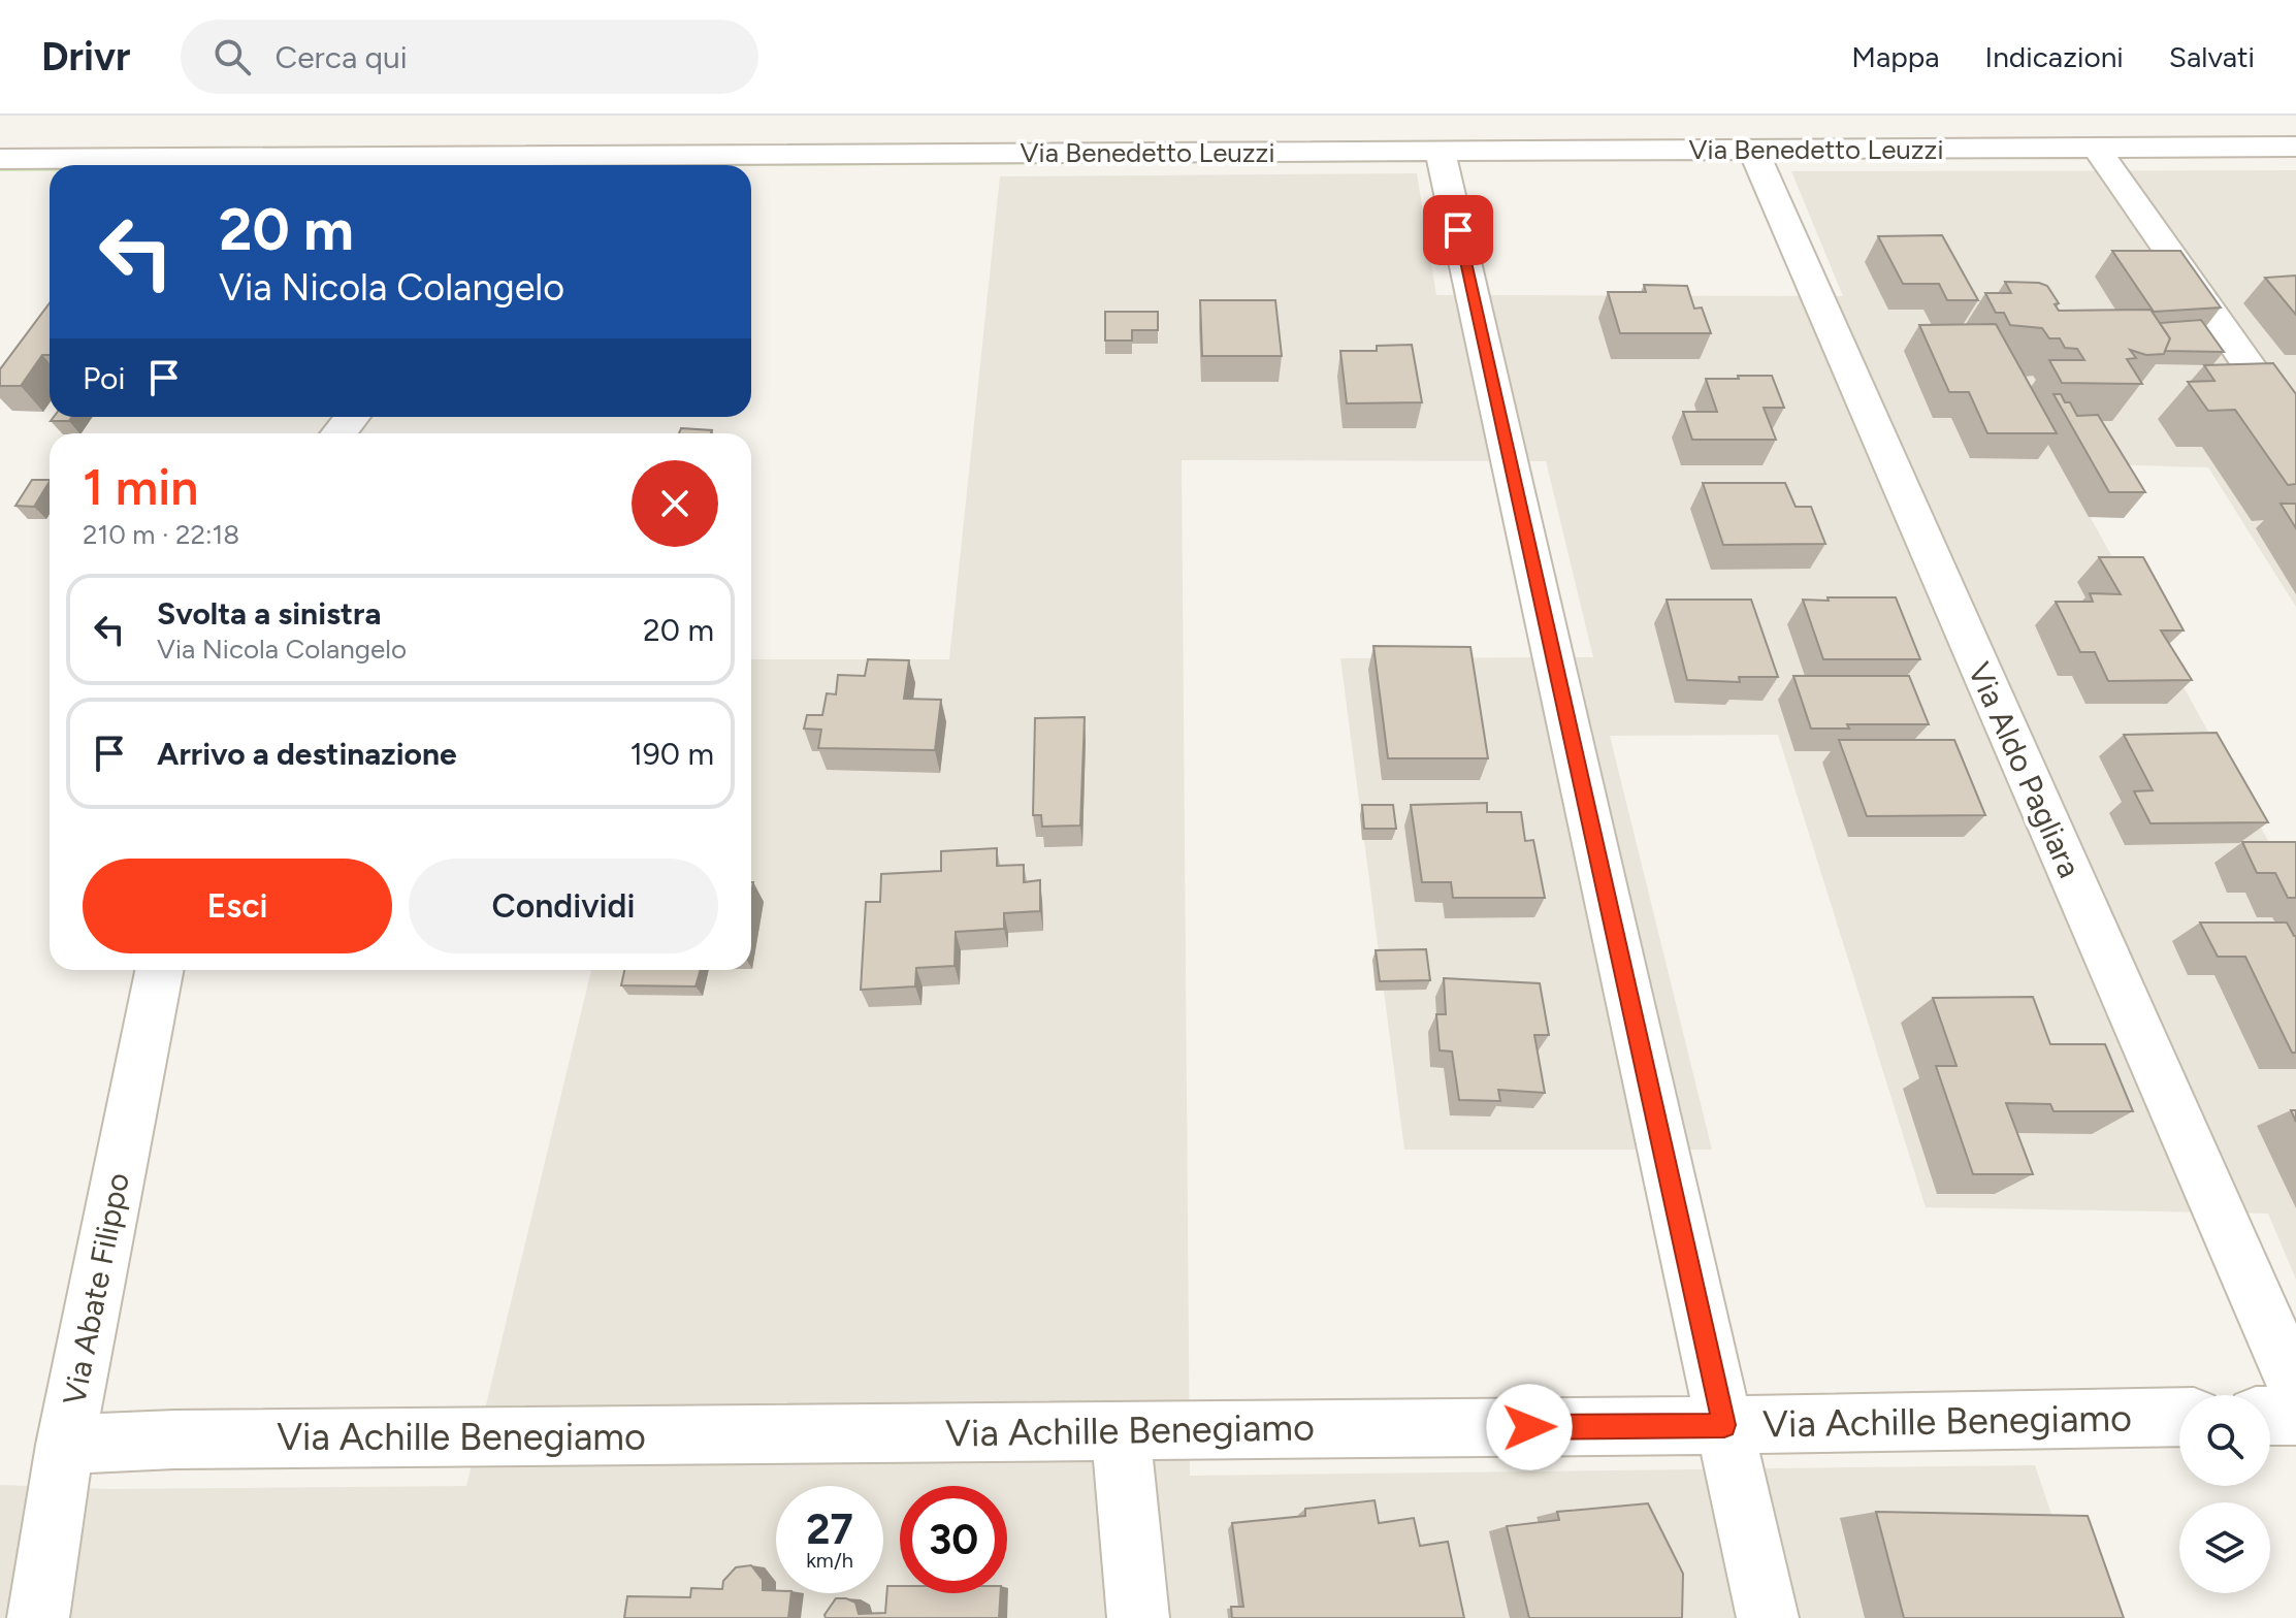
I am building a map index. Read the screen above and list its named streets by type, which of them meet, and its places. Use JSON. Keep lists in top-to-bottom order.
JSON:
{
  "streets": {
    "street": [
      "Via Benedetto Leuzzi",
      "Via Aldo Pagliara",
      "Via Abate Filippo",
      "Via Achille Benegiamo"
    ]
  },
  "crossings": [
    ["Via Benedetto Leuzzi", "Via Aldo Pagliara"],
    ["Via Abate Filippo", "Via Achille Benegiamo"]
  ],
  "page": {
    "header": "Drivr",
    "search": "Cerca qui",
    "nav": ["Mappa", "Indicazioni", "Salvati"],
    "turn": ["20 m", "Via Nicola Colangelo"],
    "then": "Poi",
    "heading": ["1 min", "210 m · 22:18"],
    "list": [
      {
        "name": "Svolta a sinistra",
        "note": "Via Nicola Colangelo",
        "value": "20 m"
      },
      {
        "name": "Arrivo a destinazione",
        "value": "190 m"
      }
    ],
    "buttons": ["Esci", "Condividi"],
    "speed": "27 km/h",
    "limit": "30"
  }
}
